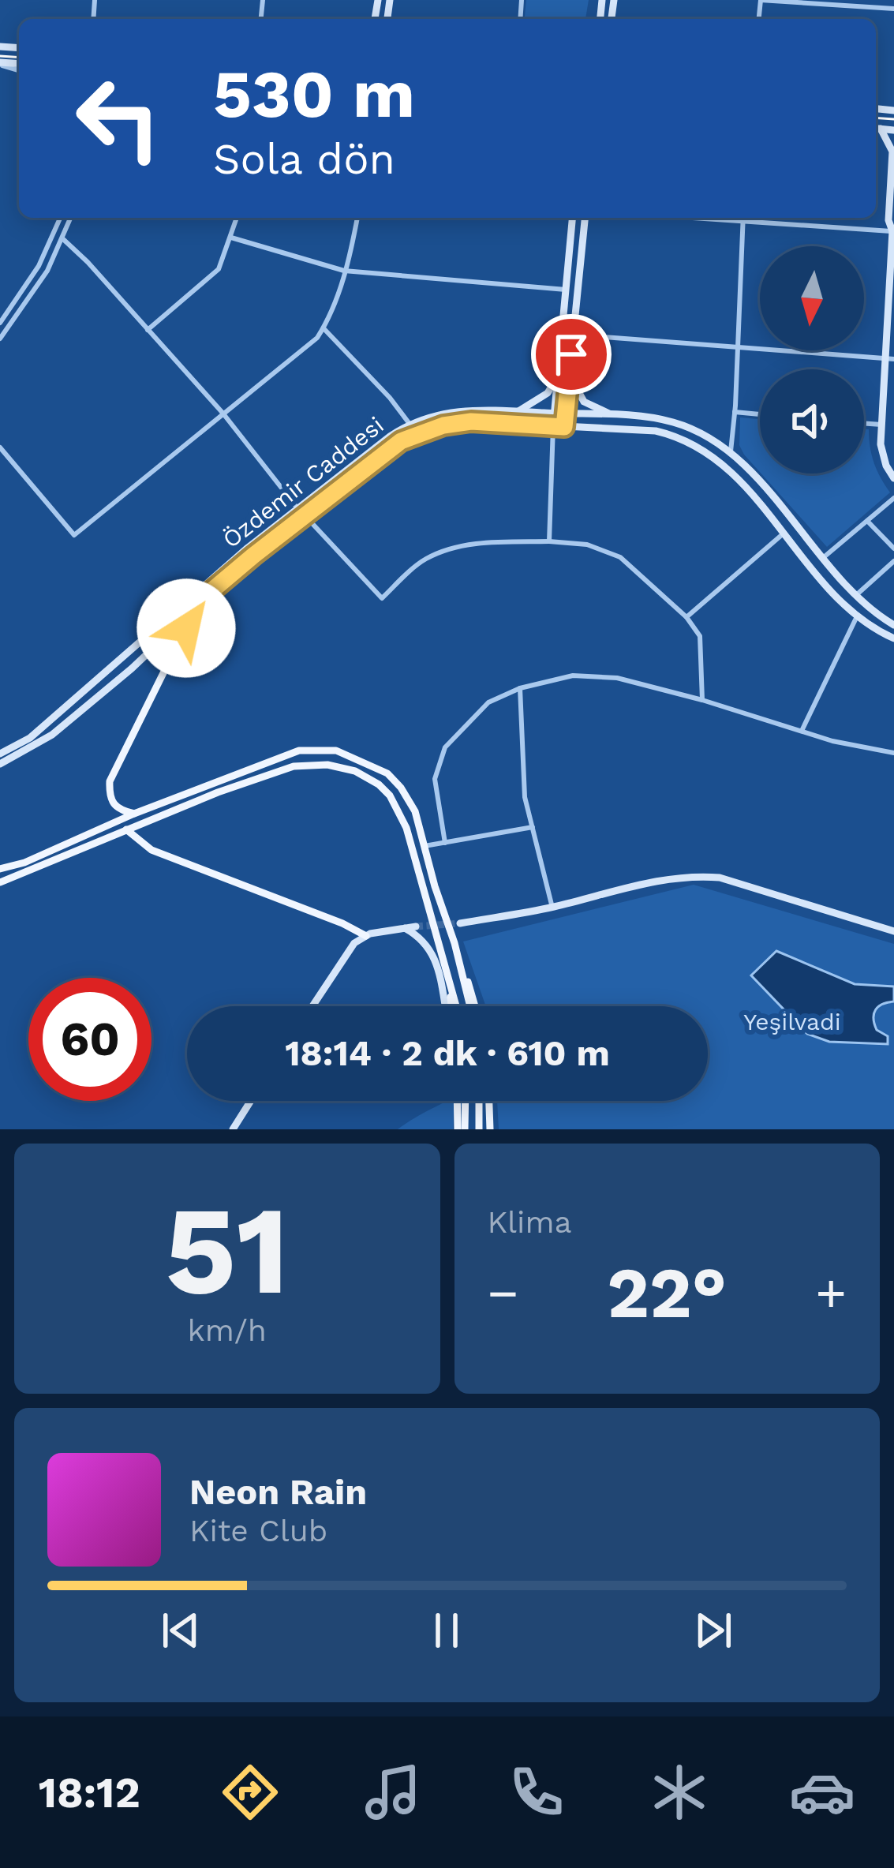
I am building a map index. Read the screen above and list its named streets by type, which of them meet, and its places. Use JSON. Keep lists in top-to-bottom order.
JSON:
{
  "streets": {
    "main road": ["Özdemir Caddesi"]
  },
  "parks": ["Yeşilvadi"],
  "north": "bottom",
  "page": {
    "turn": ["530 m", "Sola dön"],
    "limit": "60",
    "trip": "18:14 · 2 dk · 610 m",
    "tile": [
      ["51", "km/h"],
      "Klima"
    ],
    "heat": ["−", "22°", "+"],
    "song": ["Neon Rain", "Kite Club"],
    "tabs": "18:12"
  }
}
